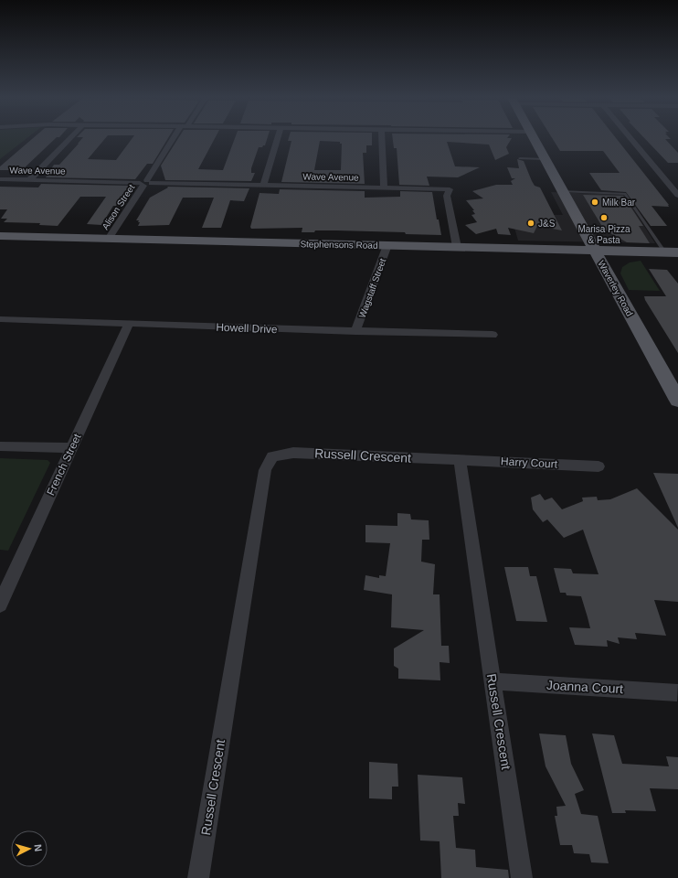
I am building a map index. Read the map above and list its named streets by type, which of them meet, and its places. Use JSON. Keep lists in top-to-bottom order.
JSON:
{
  "streets": {
    "main road": ["Stephensons Road", "Waverley Road"],
    "street": [
      "Wave Avenue",
      "Alison Street",
      "Wagstaff Street",
      "Howell Drive",
      "Russell Crescent",
      "Harry Court",
      "French Street",
      "Joanna Court"
    ]
  },
  "crossings": [
    ["Wave Avenue", "Alison Street"],
    ["Wave Avenue", "Stephensons Road"],
    ["Alison Street", "Stephensons Road"],
    ["Stephensons Road", "Wagstaff Street"],
    ["Stephensons Road", "Waverley Road"],
    ["Wagstaff Street", "Howell Drive"],
    ["Howell Drive", "French Street"],
    ["Russell Crescent", "Harry Court"],
    ["Russell Crescent", "Joanna Court"]
  ],
  "places": ["Milk Bar", "Marisa Pizza & Pasta", "J&S"],
  "north": "right"
}
